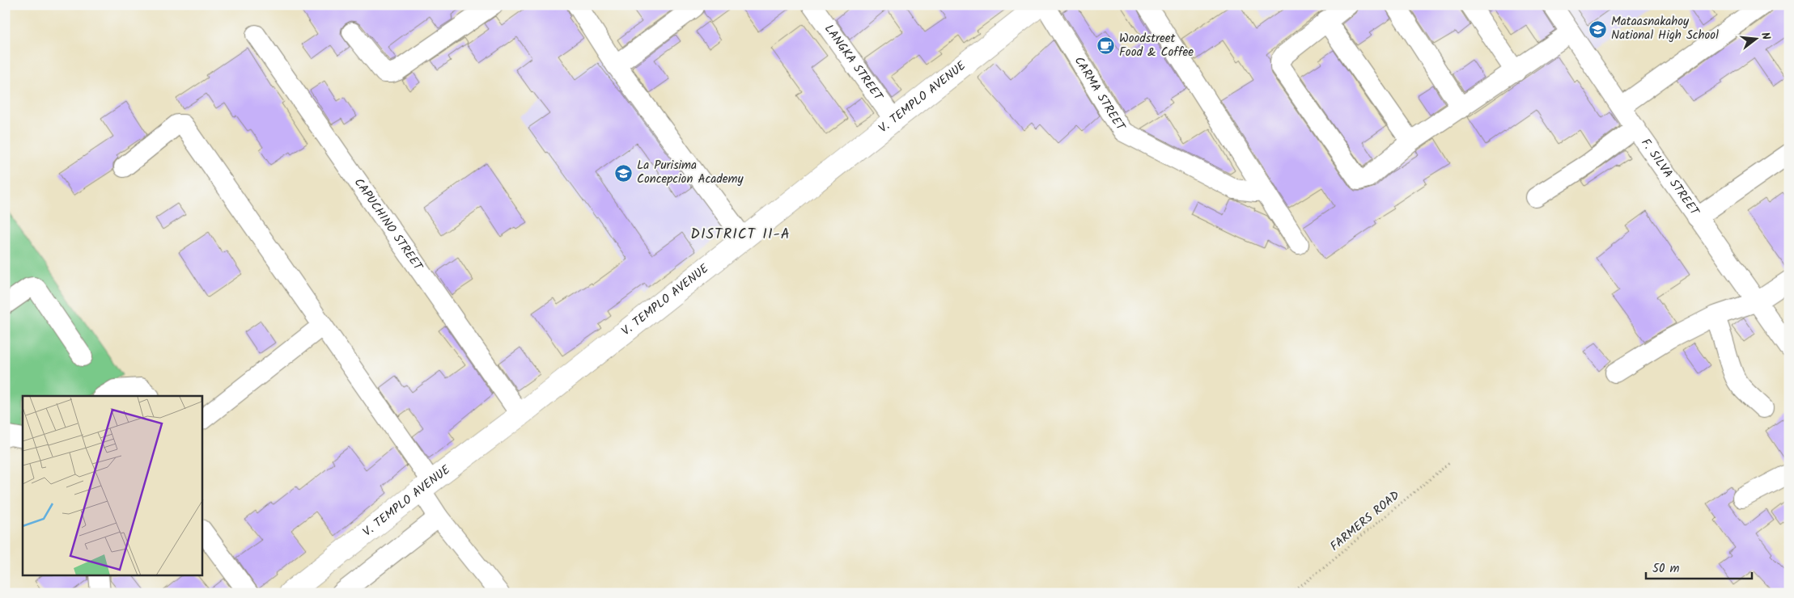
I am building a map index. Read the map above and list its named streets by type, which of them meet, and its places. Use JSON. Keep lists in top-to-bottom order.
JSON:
{
  "streets": {
    "main road": ["V. TEMPLO AVENUE"],
    "street": [
      "LANGKA STREET",
      "CARMA STREET",
      "F. SILVA STREET",
      "CAPUCHINO STREET"
    ],
    "path": ["FARMERS ROAD"]
  },
  "crossings": [
    ["LANGKA STREET", "V. TEMPLO AVENUE"],
    ["V. TEMPLO AVENUE", "CAPUCHINO STREET"]
  ],
  "districts": ["DISTRICT II-A"],
  "places": {
    "school or university": ["Mataasnakahoy National High School", "La Purisima Concepcion Academy"],
    "cafe": ["Woodstreet Food & Coffee"]
  },
  "scale_bar": "50 m",
  "north": "right"
}
